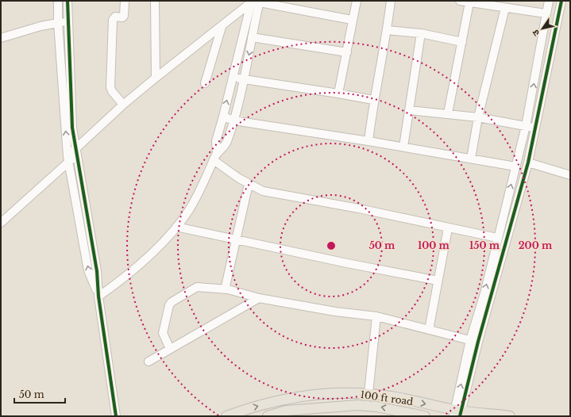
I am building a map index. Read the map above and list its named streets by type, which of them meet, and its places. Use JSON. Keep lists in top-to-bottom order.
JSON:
{
  "streets": {
    "main road": ["100 ft road"]
  },
  "scale_bar": "50 m",
  "north": "bottom left",
  "rings": [
    "50 m",
    "100 m",
    "150 m",
    "200 m"
  ]
}
